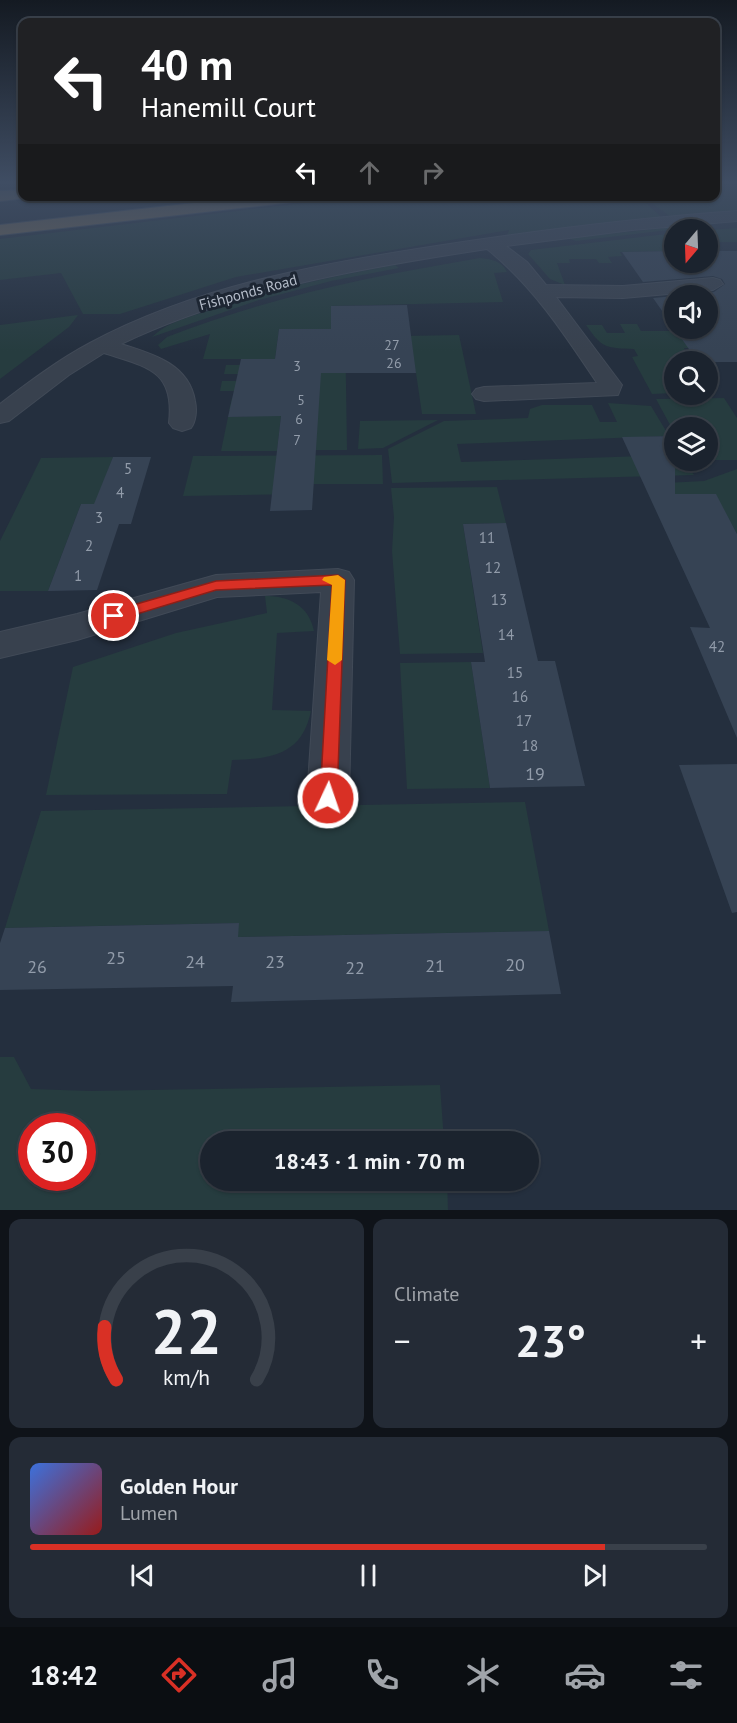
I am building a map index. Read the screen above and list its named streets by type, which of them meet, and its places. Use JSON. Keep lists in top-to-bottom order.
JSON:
{
  "streets": {
    "street": ["Fishponds Road"]
  },
  "house_numbers": [
    "27",
    "26",
    "3",
    "5",
    "6",
    "7",
    "5",
    "4",
    "3",
    "11",
    "2",
    "12",
    "1",
    "13",
    "14",
    "42",
    "15",
    "16",
    "17",
    "18",
    "19",
    "25",
    "24",
    "23",
    "20",
    "21",
    "26",
    "22"
  ],
  "north": "bottom",
  "page": {
    "turn": ["40 m", "Hanemill Court"],
    "limit": "30",
    "trip": "18:43 · 1 min · 70 m",
    "tile": "Climate",
    "heat": ["−", "23°", "+"],
    "song": ["Golden Hour", "Lumen"],
    "tabs": "18:42",
    "gauge": ["22", "km/h"]
  }
}
